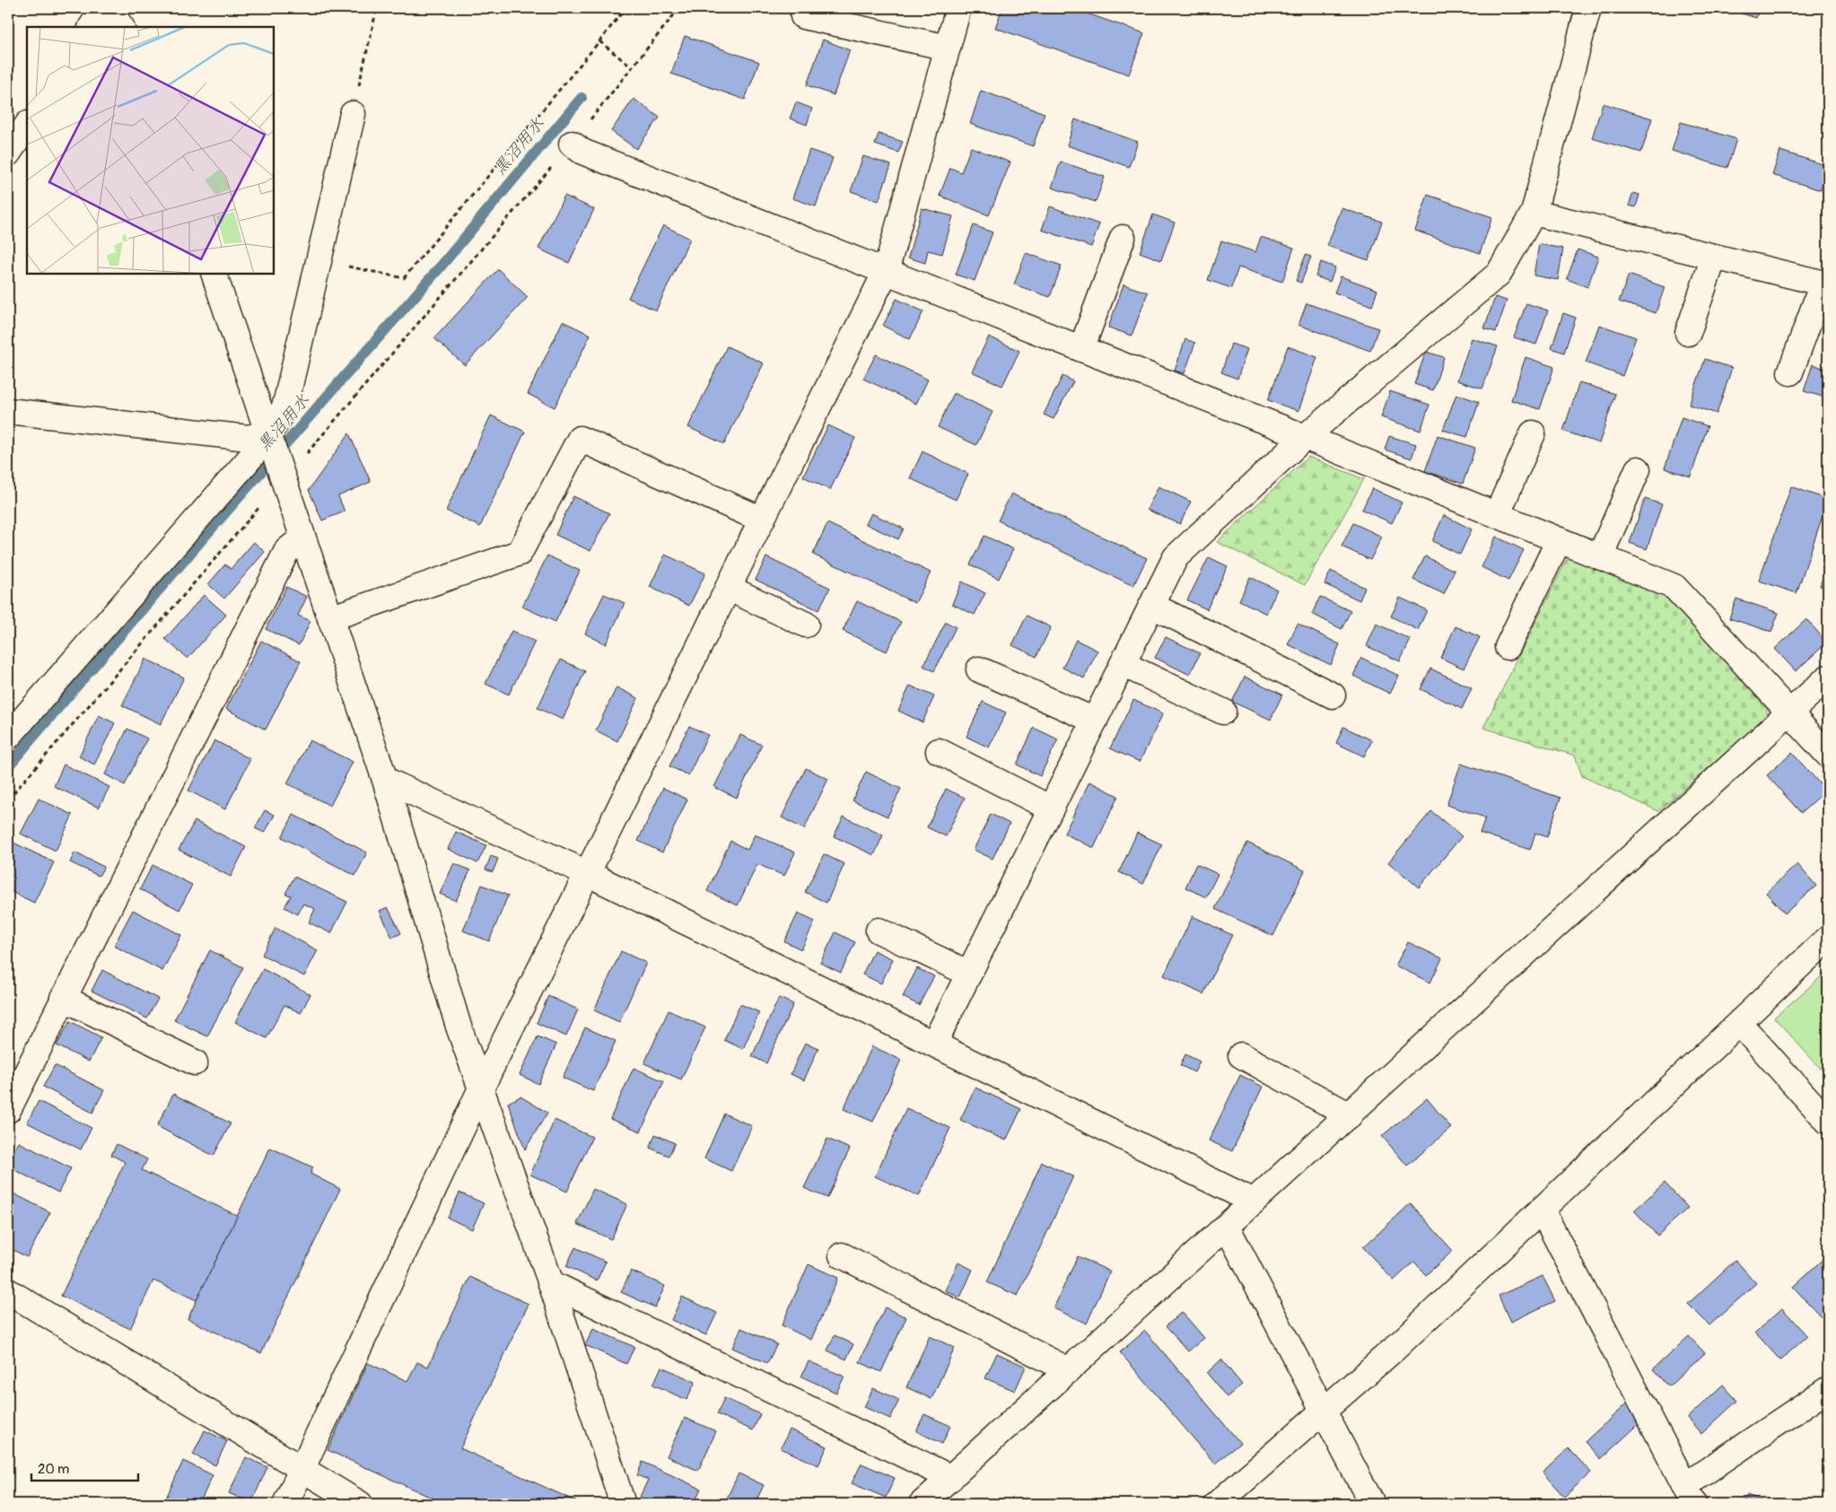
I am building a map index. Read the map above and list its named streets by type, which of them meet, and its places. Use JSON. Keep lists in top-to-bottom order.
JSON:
{
  "water": ["黒沼用水"],
  "scale_bar": "20 m"
}
